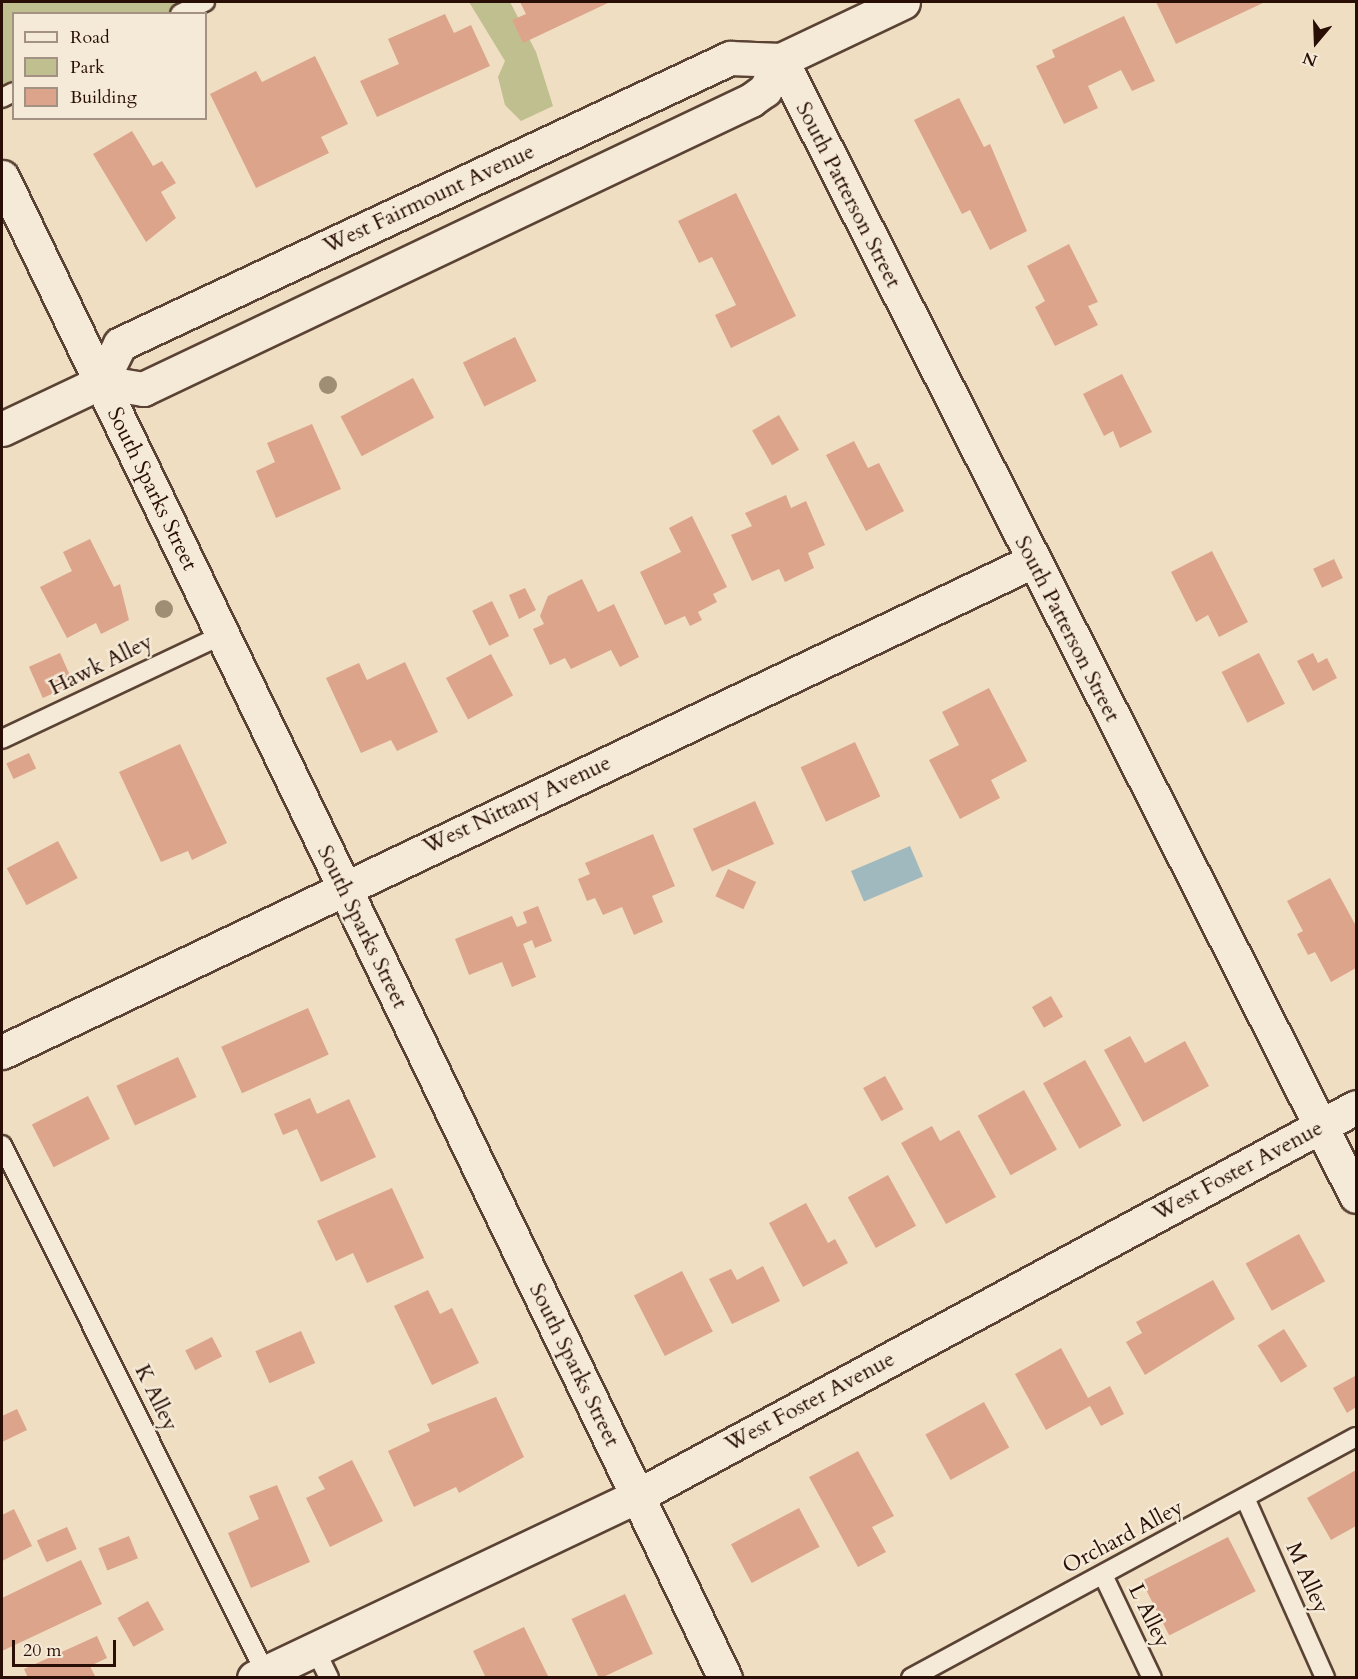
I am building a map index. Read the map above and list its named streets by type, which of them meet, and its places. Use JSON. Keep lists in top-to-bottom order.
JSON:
{
  "streets": {
    "street": [
      "South Patterson Street",
      "West Fairmount Avenue",
      "South Sparks Street",
      "West Nittany Avenue",
      "West Foster Avenue"
    ],
    "lane": [
      "Hawk Alley",
      "K Alley",
      "Orchard Alley",
      "M Alley",
      "L Alley"
    ]
  },
  "crossings": [
    ["South Patterson Street", "West Fairmount Avenue"],
    ["South Patterson Street", "West Nittany Avenue"],
    ["South Patterson Street", "West Foster Avenue"],
    ["West Fairmount Avenue", "South Sparks Street"],
    ["South Sparks Street", "Hawk Alley"],
    ["South Sparks Street", "West Nittany Avenue"],
    ["South Sparks Street", "West Foster Avenue"],
    ["West Foster Avenue", "K Alley"],
    ["Orchard Alley", "M Alley"],
    ["Orchard Alley", "L Alley"]
  ],
  "legend": ["Road", "Park", "Building"],
  "scale_bar": "20 m",
  "north": "bottom"
}
